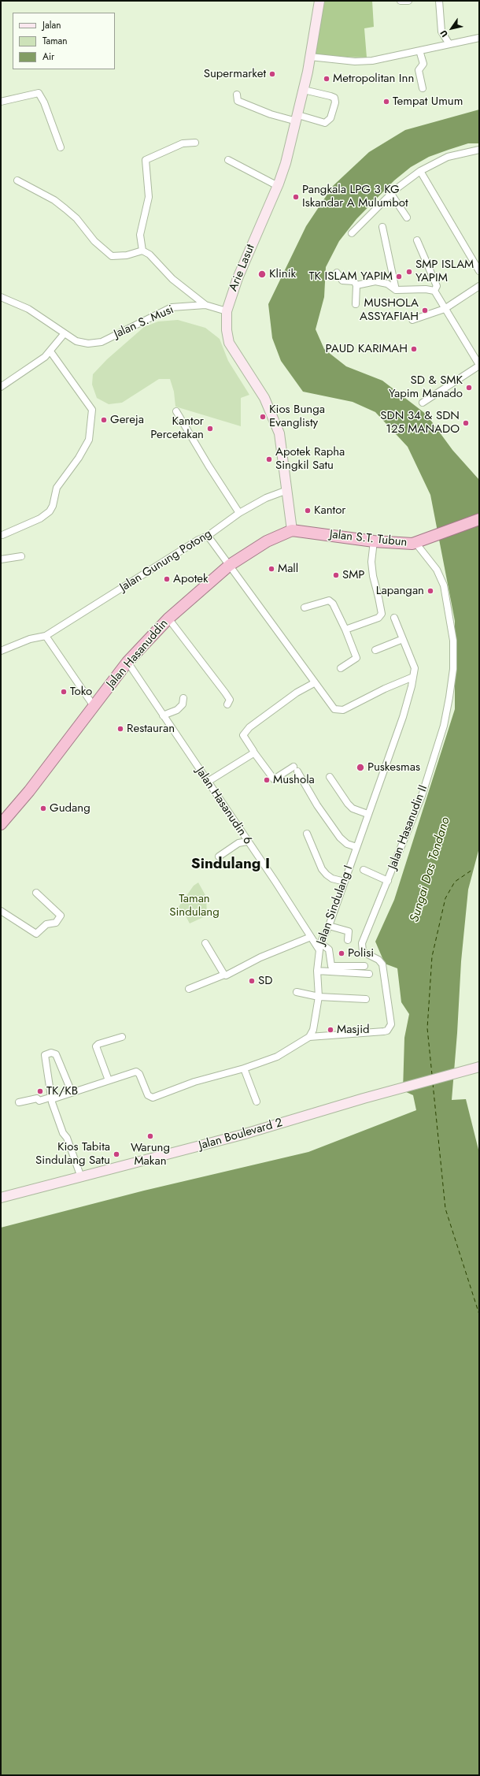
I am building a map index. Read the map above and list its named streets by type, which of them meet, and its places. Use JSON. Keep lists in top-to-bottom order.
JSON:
{
  "streets": {
    "highway": ["Jalan S.T. Tubun", "Jalan Hasanuddin"],
    "main road": ["Arie Lasut", "Jalan Boulevard 2"],
    "street": [
      "Jalan S. Musi",
      "Jalan Gunung Potong",
      "Jalan Hasanudin 6",
      "Jalan Hasanudin II",
      "Jalan Sindulang I"
    ]
  },
  "crossings": [
    ["Arie Lasut", "Jalan S. Musi"],
    ["Arie Lasut", "Jalan S.T. Tubun"],
    ["Arie Lasut", "Jalan Gunung Potong"],
    ["Arie Lasut", "Jalan Hasanuddin"],
    ["Jalan S.T. Tubun", "Jalan Hasanuddin"],
    ["Jalan S.T. Tubun", "Jalan Hasanudin II"],
    ["Jalan Hasanuddin", "Jalan Hasanudin 6"],
    ["Jalan Hasanudin 6", "Jalan Sindulang I"],
    ["Jalan Hasanudin II", "Jalan Sindulang I"]
  ],
  "districts": ["Sindulang I"],
  "water": ["Sungai Das Tondano"],
  "parks": ["Taman Sindulang"],
  "places": [
    "Supermarket",
    "Metropolitan Inn",
    "Tempat Umum",
    "Pangkala LPG 3 KG Iskandar A Mulumbot",
    "SMP ISLAM YAPIM",
    "Klinik",
    "TK ISLAM YAPIM",
    "MUSHOLA ASSYAFIAH",
    "PAUD KARIMAH",
    "SD & SMK Yapim Manado",
    "Kios Bunga Evanglisty",
    "Gereja",
    "SDN 34 & SDN 125 MANADO",
    "Kantor Percetakan",
    "Apotek Rapha Singkil Satu",
    "Kantor",
    "Mall",
    "SMP",
    "Apotek",
    "Lapangan",
    "Toko",
    "Restauran",
    "Puskesmas",
    "Mushola",
    "Gudang",
    "Polisi",
    "SD",
    "Masjid",
    "TK/KB",
    "Warung Makan",
    "Kios Tabita Sindulang Satu"
  ],
  "legend": ["Jalan", "Taman", "Air"],
  "north": "bottom left"
}
